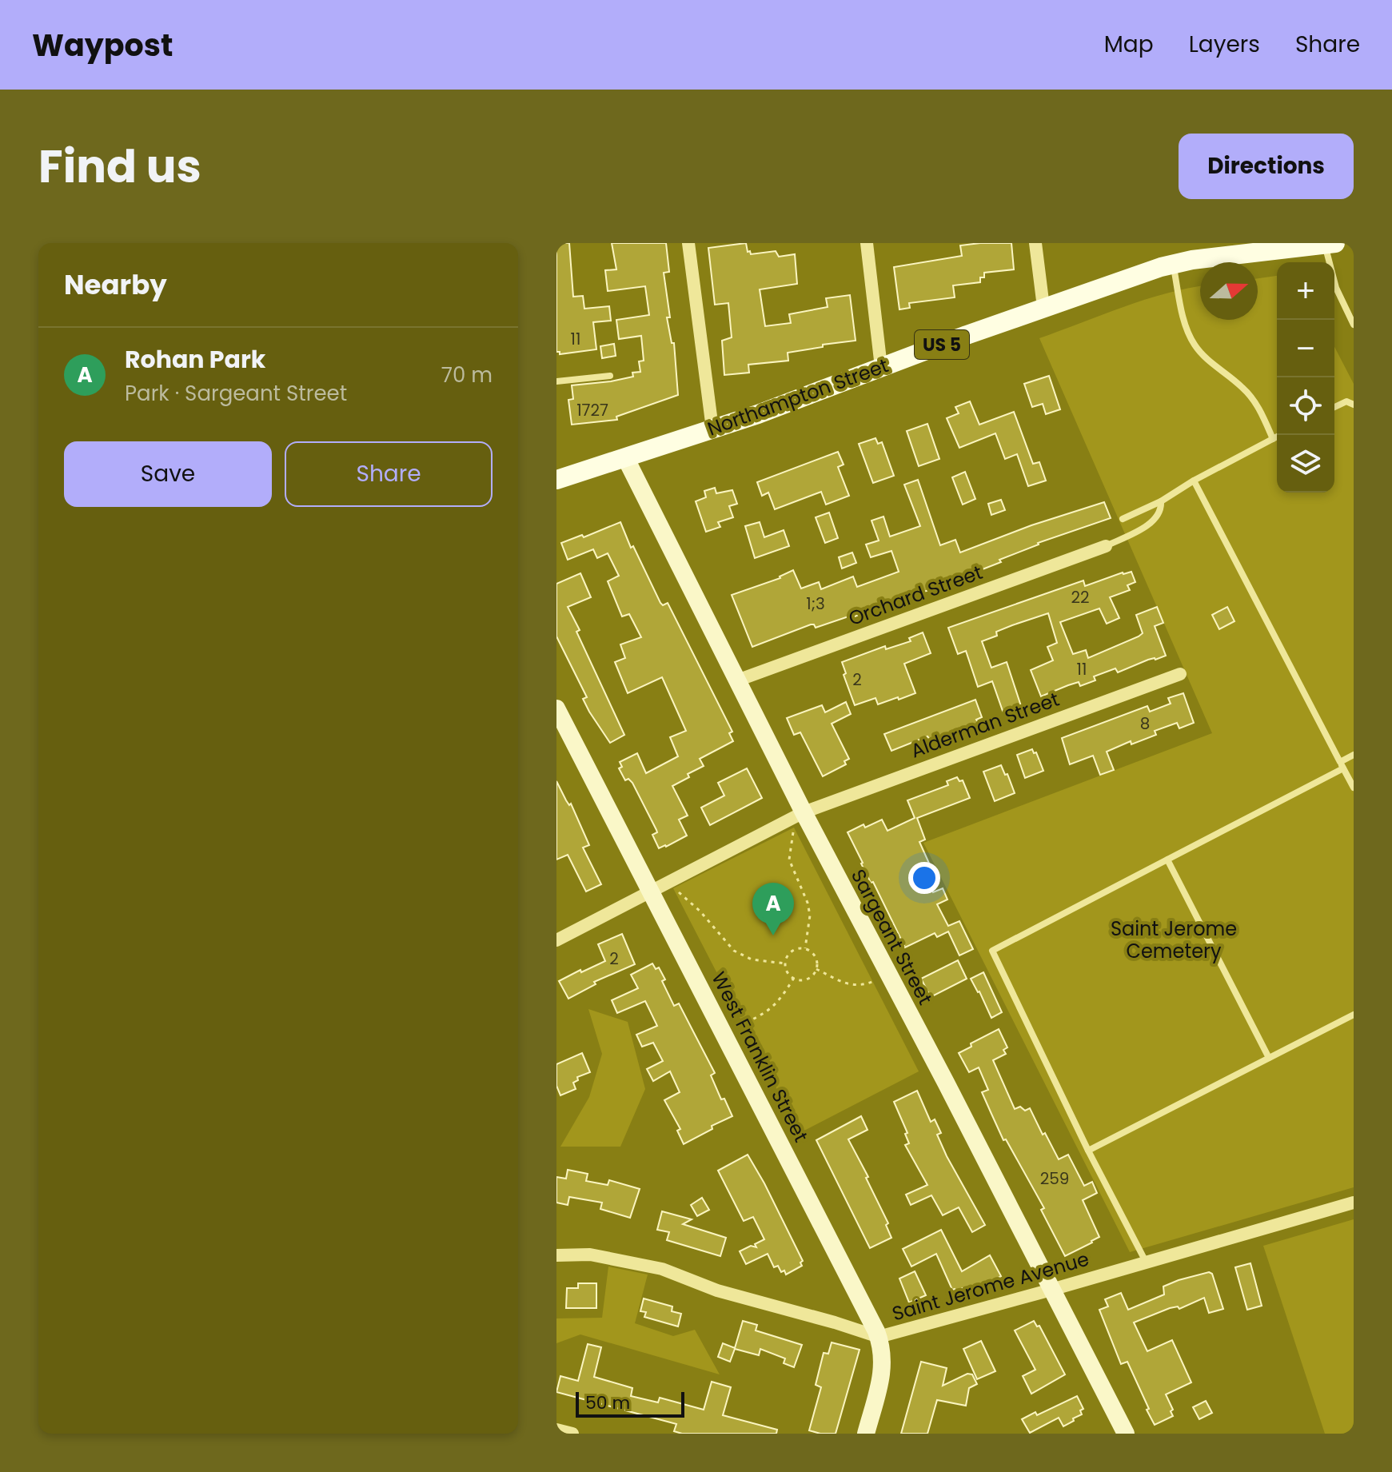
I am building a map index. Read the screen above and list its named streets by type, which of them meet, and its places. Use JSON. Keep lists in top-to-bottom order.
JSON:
{
  "streets": {
    "main road": ["US 5", "Northampton Street"],
    "street": [
      "Orchard Street",
      "Alderman Street",
      "Sargeant Street",
      "West Franklin Street",
      "Saint Jerome Avenue"
    ]
  },
  "crossings": [
    ["Northampton Street", "Sargeant Street"],
    ["Orchard Street", "Sargeant Street"],
    ["Alderman Street", "Sargeant Street"],
    ["Alderman Street", "West Franklin Street"],
    ["Sargeant Street", "Saint Jerome Avenue"],
    ["West Franklin Street", "Saint Jerome Avenue"]
  ],
  "parks": ["Saint Jerome Cemetery"],
  "house_numbers": [
    "11",
    "1727",
    "22",
    "1;3",
    "11",
    "2",
    "8",
    "2",
    "259"
  ],
  "scale_bar": "50 m",
  "north": "right",
  "page": {
    "header": "Waypost",
    "nav": ["Map", "Layers", "Share"],
    "title": "Find us",
    "buttons": [
      "Directions",
      ["Save", "Share"]
    ],
    "heading": "Nearby",
    "map_buttons": ["+", "−"],
    "list": [
      {
        "mark": "A",
        "name": "Rohan Park",
        "note": "Park · Sargeant Street",
        "value": "70 m"
      }
    ],
    "pins": "A",
    "scale": "50 m"
  }
}
